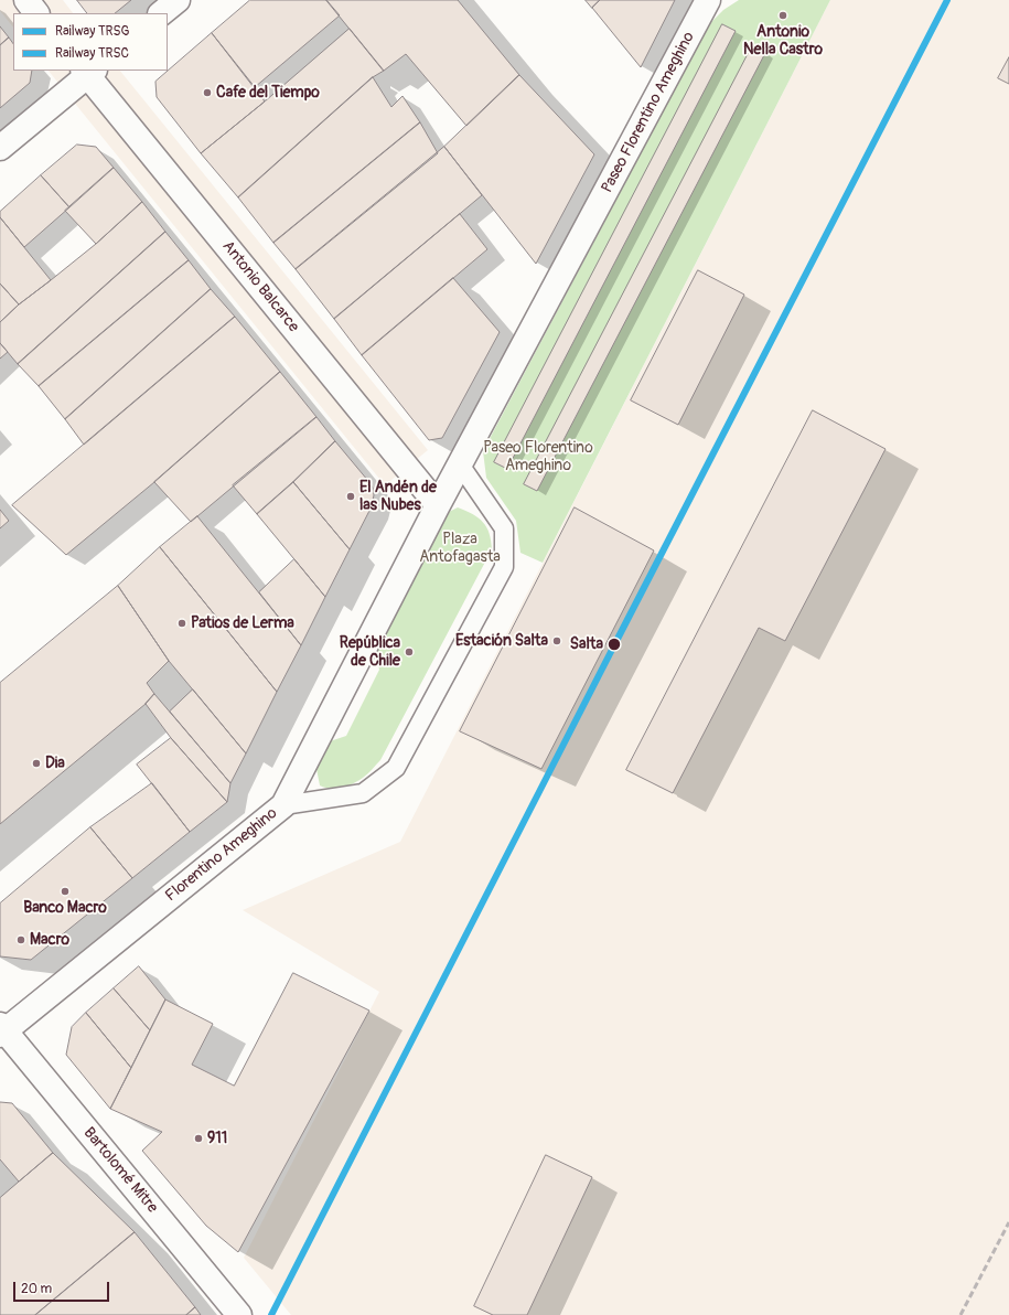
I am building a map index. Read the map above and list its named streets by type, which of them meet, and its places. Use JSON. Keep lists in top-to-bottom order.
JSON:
{
  "streets": {
    "street": [
      "Paseo Florentino Ameghino",
      "Antonio Balcarce",
      "Florentino Ameghino",
      "Bartolomé Mitre"
    ]
  },
  "crossings": [
    ["Paseo Florentino Ameghino", "Antonio Balcarce"],
    ["Paseo Florentino Ameghino", "Florentino Ameghino"],
    ["Antonio Balcarce", "Florentino Ameghino"],
    ["Florentino Ameghino", "Bartolomé Mitre"]
  ],
  "parks": ["Paseo Florentino Ameghino", "Plaza Antofagasta"],
  "places": [
    "Antonio Nella Castro",
    "Cafe del Tiempo",
    "El Andén de las Nubes",
    "Patios de Lerma",
    "Estación Salta",
    "Salta",
    "República de Chile",
    "Dia",
    "Banco Macro",
    "Macro",
    "911"
  ],
  "lines": ["rail line TRSC", "rail line TRSG"],
  "legend": ["Railway TRSG", "Railway TRSC"],
  "scale_bar": "20 m"
}
